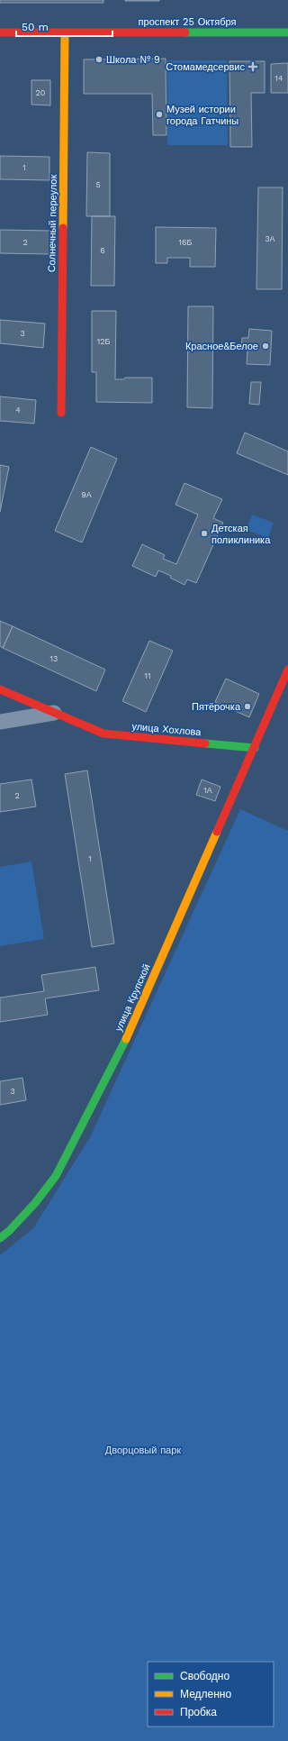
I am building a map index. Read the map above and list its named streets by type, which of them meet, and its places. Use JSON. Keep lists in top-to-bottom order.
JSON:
{
  "streets": {
    "street": [
      "проспект 25 Октября",
      "Солнечный переулок",
      "улица Хохлова",
      "улица Крупской"
    ]
  },
  "crossings": [
    ["проспект 25 Октября", "Солнечный переулок"],
    ["улица Хохлова", "улица Крупской"]
  ],
  "parks": ["Дворцовый парк"],
  "places": {
    "other": [
      "Школа № 9",
      "Музей истории города Гатчины",
      "Красное&Белое",
      "Детская поликлиника",
      "Пятёрочка"
    ],
    "health": ["Стомамедсервис"]
  },
  "house_numbers": [
    "14",
    "20",
    "1",
    "5",
    "3А",
    "2",
    "16Б",
    "6",
    "3",
    "12Б",
    "4",
    "9А",
    "13",
    "11",
    "1А",
    "2",
    "1",
    "3"
  ],
  "legend": ["Свободно", "Медленно", "Пробка"],
  "scale_bar": "50 m"
}
